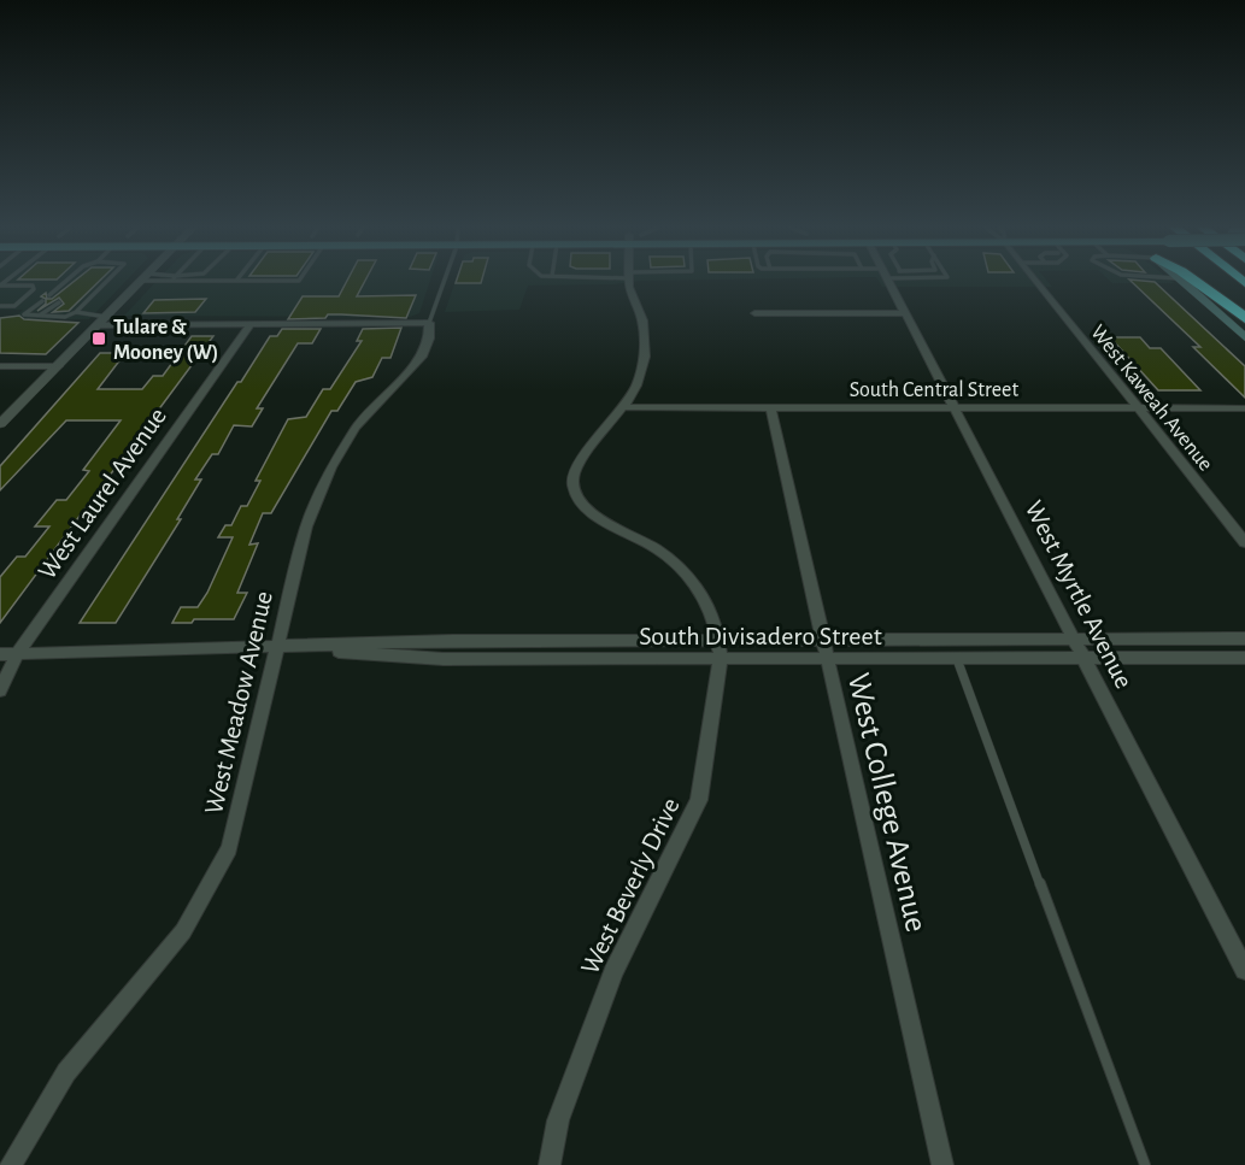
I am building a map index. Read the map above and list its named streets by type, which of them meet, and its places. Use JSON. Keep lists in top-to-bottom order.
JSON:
{
  "streets": {
    "street": [
      "South Central Street",
      "West Kaweah Avenue",
      "West Laurel Avenue",
      "West Myrtle Avenue",
      "South Divisadero Street",
      "West Meadow Avenue",
      "West College Avenue",
      "West Beverly Drive"
    ]
  },
  "crossings": [
    ["South Central Street", "West Kaweah Avenue"],
    ["South Central Street", "West Myrtle Avenue"],
    ["South Central Street", "West College Avenue"],
    ["South Central Street", "West Beverly Drive"],
    ["West Laurel Avenue", "South Divisadero Street"],
    ["West Myrtle Avenue", "South Divisadero Street"],
    ["South Divisadero Street", "West Meadow Avenue"],
    ["South Divisadero Street", "West College Avenue"],
    ["South Divisadero Street", "West Beverly Drive"]
  ],
  "places": {
    "transit": ["Tulare & Mooney (W)"]
  }
}
